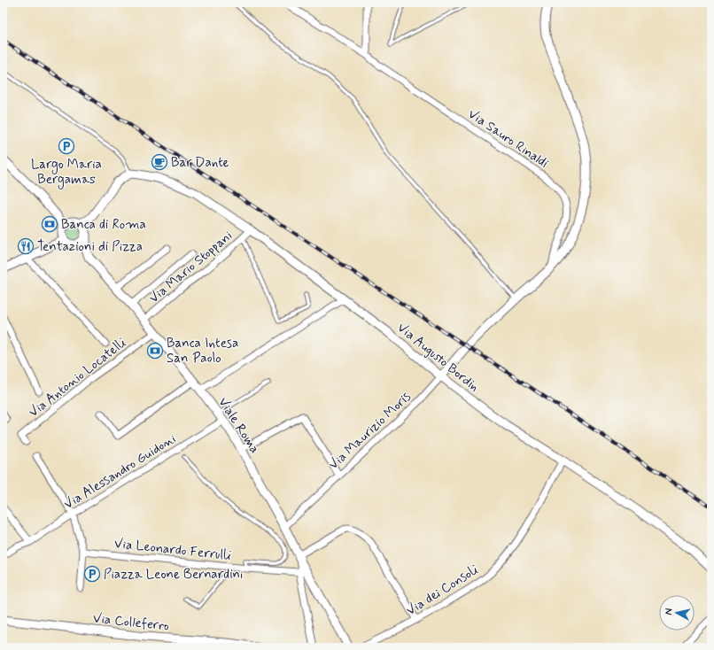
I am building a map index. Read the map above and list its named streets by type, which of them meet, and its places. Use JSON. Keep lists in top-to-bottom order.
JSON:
{
  "streets": {
    "street": [
      "Via Sauro Rinaldi",
      "Via Mario Stoppani",
      "Via Augusto Bordin",
      "Via Antonio Locatelli",
      "Viale Roma",
      "Via Maurizio Moris",
      "Via Alessandro Guidoni",
      "Via Leonardo Ferrulli",
      "Via dei Consoli",
      "Via Colleferro"
    ]
  },
  "crossings": [
    ["Via Sauro Rinaldi", "Via Maurizio Moris"],
    ["Via Mario Stoppani", "Via Augusto Bordin"],
    ["Via Mario Stoppani", "Viale Roma"],
    ["Via Augusto Bordin", "Via Maurizio Moris"],
    ["Via Augusto Bordin", "Via dei Consoli"],
    ["Via Antonio Locatelli", "Viale Roma"],
    ["Viale Roma", "Via Maurizio Moris"],
    ["Viale Roma", "Via Alessandro Guidoni"]
  ],
  "places": {
    "parking": ["Largo Maria Bergamas", "Piazza Leone Bernardini"],
    "cafe": ["Bar Dante"],
    "bank": ["Banca di Roma", "Banca Intesa San Paolo"],
    "restaurant": ["Tentazioni di Pizza"]
  },
  "north": "left"
}
